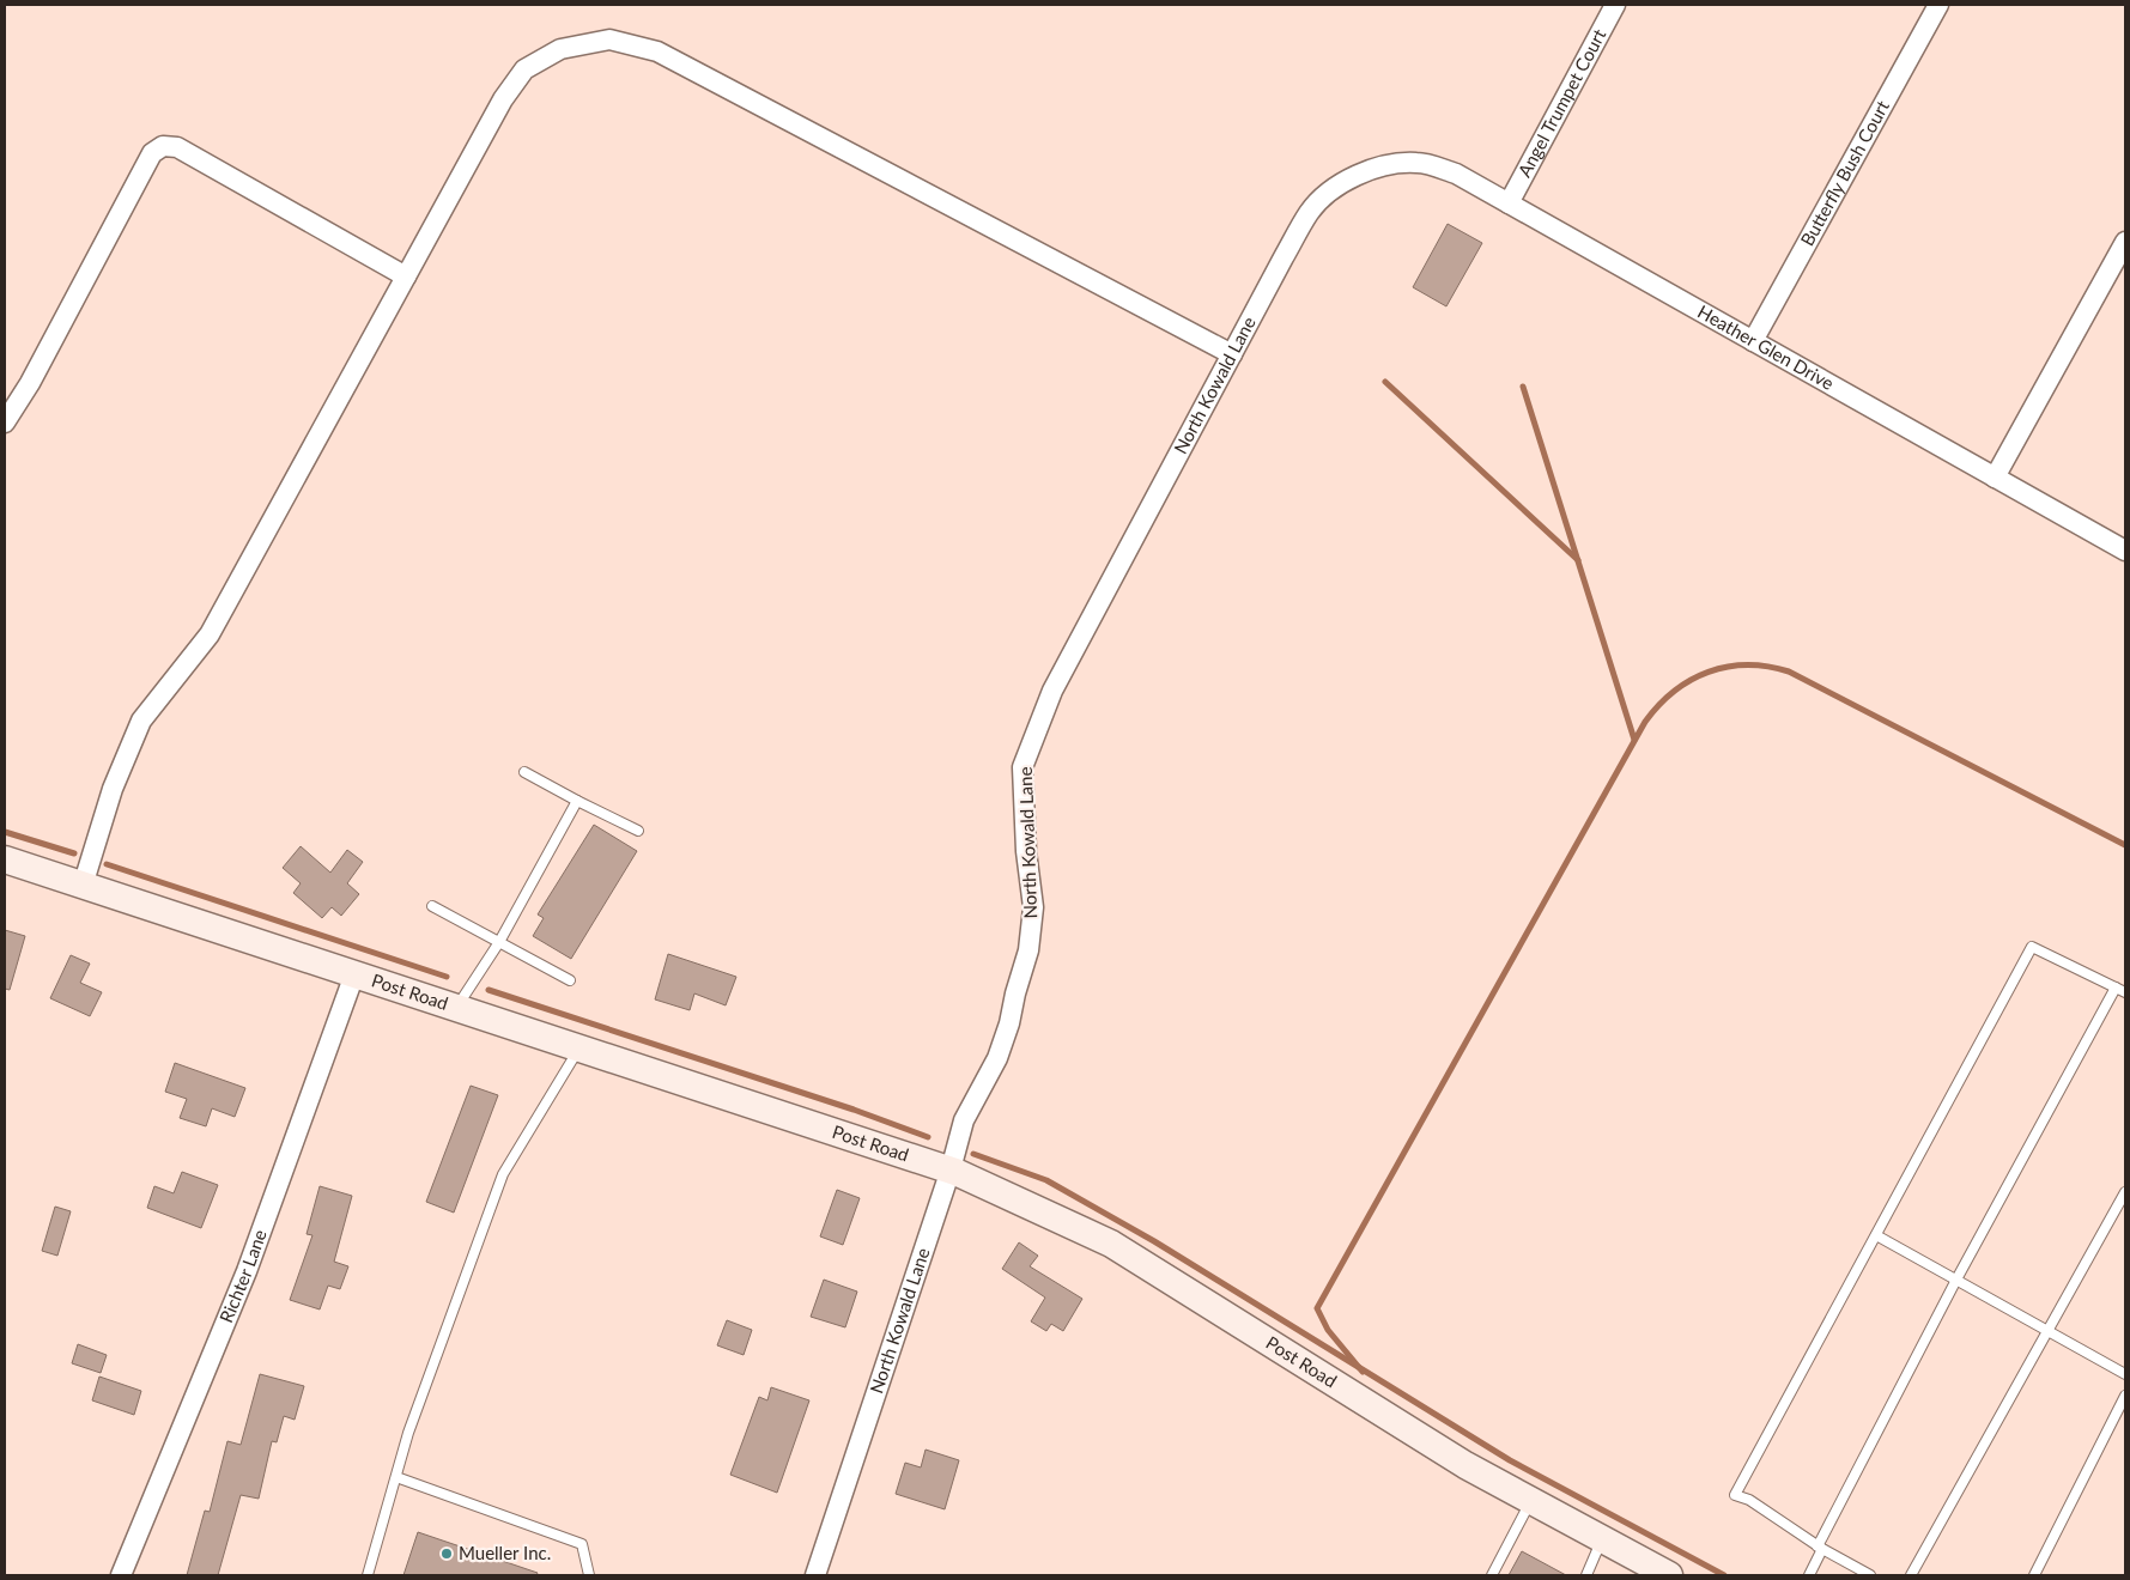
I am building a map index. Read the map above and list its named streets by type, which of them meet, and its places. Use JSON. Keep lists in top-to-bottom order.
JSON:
{
  "streets": {
    "street": [
      "Angel Trumpet Court",
      "Butterfly Bush Court",
      "Heather Glen Drive",
      "North Kowald Lane",
      "Post Road",
      "Richter Lane"
    ]
  },
  "crossings": [
    ["Angel Trumpet Court", "Heather Glen Drive"],
    ["Butterfly Bush Court", "Heather Glen Drive"],
    ["Heather Glen Drive", "North Kowald Lane"],
    ["North Kowald Lane", "Post Road"],
    ["Post Road", "Richter Lane"]
  ],
  "places": ["Mueller Inc."]
}
